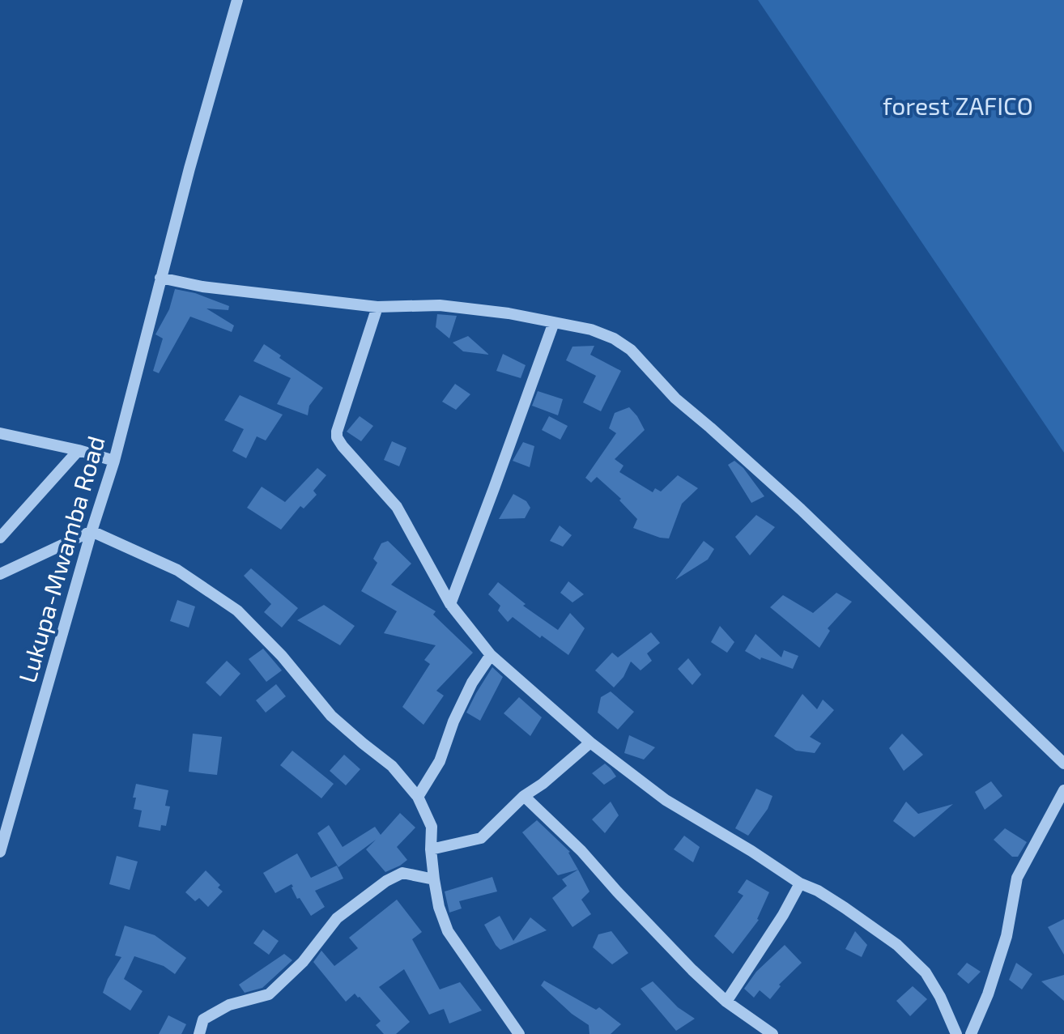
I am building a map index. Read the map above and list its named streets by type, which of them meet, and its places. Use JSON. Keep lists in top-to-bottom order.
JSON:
{
  "streets": {
    "street": ["Lukupa-Mwamba Road"]
  },
  "parks": ["forest ZAFICO"]
}
